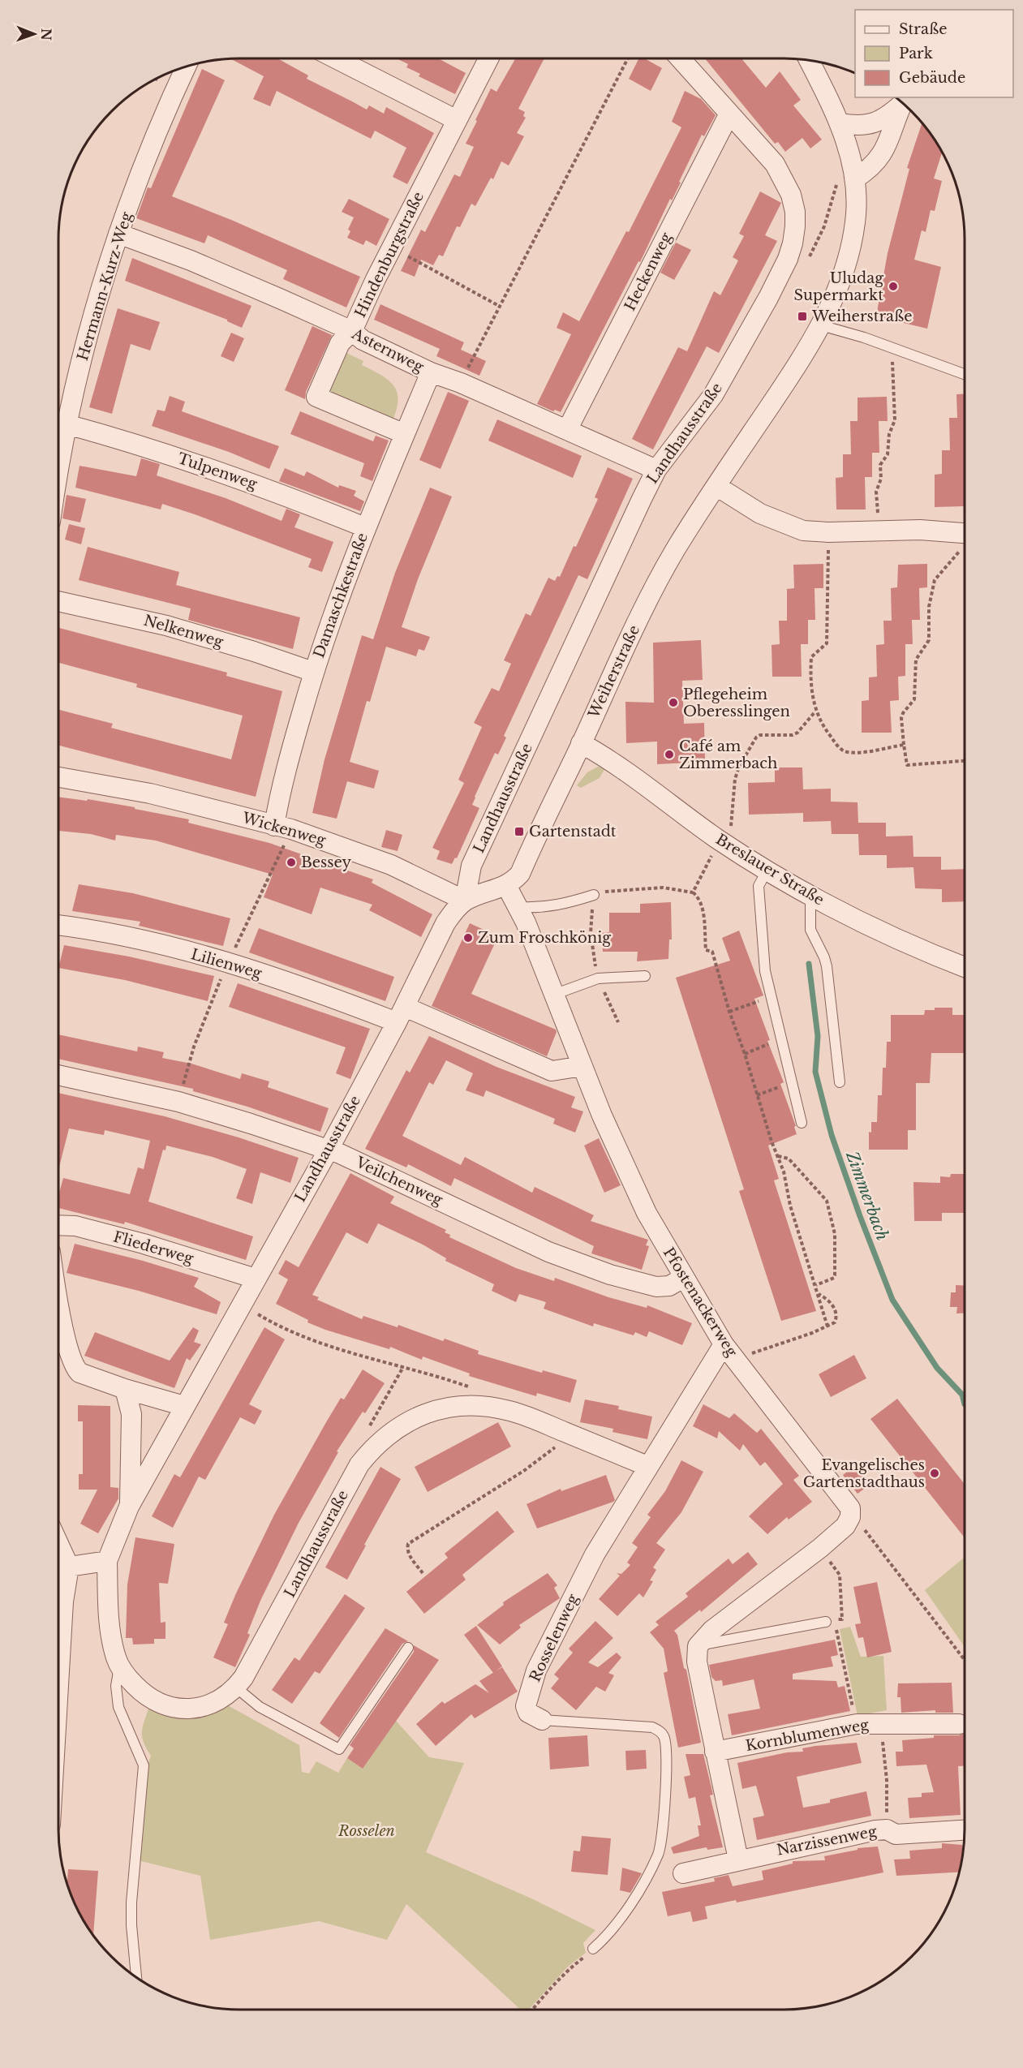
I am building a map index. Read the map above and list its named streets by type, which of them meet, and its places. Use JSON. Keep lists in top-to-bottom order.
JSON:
{
  "streets": {
    "street": [
      "Hindenburgstraße",
      "Heckenweg",
      "Hermann-Kurz-Weg",
      "Asternweg",
      "Landhausstraße",
      "Tulpenweg",
      "Damaschkestraße",
      "Nelkenweg",
      "Weiherstraße",
      "Wickenweg",
      "Breslauer Straße",
      "Lilienweg",
      "Veilchenweg",
      "Fliederweg",
      "Pfostenackerweg",
      "Rosselenweg",
      "Kornblumenweg",
      "Narzissenweg"
    ]
  },
  "crossings": [
    ["Hindenburgstraße", "Asternweg"],
    ["Hindenburgstraße", "Damaschkestraße"],
    ["Heckenweg", "Asternweg"],
    ["Heckenweg", "Landhausstraße"],
    ["Hermann-Kurz-Weg", "Asternweg"],
    ["Hermann-Kurz-Weg", "Tulpenweg"],
    ["Asternweg", "Landhausstraße"],
    ["Asternweg", "Damaschkestraße"],
    ["Landhausstraße", "Wickenweg"],
    ["Landhausstraße", "Lilienweg"],
    ["Landhausstraße", "Veilchenweg"],
    ["Landhausstraße", "Fliederweg"],
    ["Landhausstraße", "Rosselenweg"],
    ["Tulpenweg", "Damaschkestraße"],
    ["Damaschkestraße", "Nelkenweg"],
    ["Damaschkestraße", "Wickenweg"],
    ["Weiherstraße", "Breslauer Straße"],
    ["Weiherstraße", "Pfostenackerweg"],
    ["Lilienweg", "Pfostenackerweg"],
    ["Veilchenweg", "Pfostenackerweg"],
    ["Pfostenackerweg", "Rosselenweg"]
  ],
  "water": ["Zimmerbach"],
  "parks": ["Rosselen"],
  "places": {
    "other": [
      "Uludag Supermarkt",
      "Pflegeheim Oberesslingen",
      "Café am Zimmerbach",
      "Bessey",
      "Zum Froschkönig",
      "Evangelisches Gartenstadthaus"
    ],
    "transit": ["Weiherstraße", "Gartenstadt"]
  },
  "legend": ["Straße", "Park", "Gebäude"],
  "north": "right"
}
